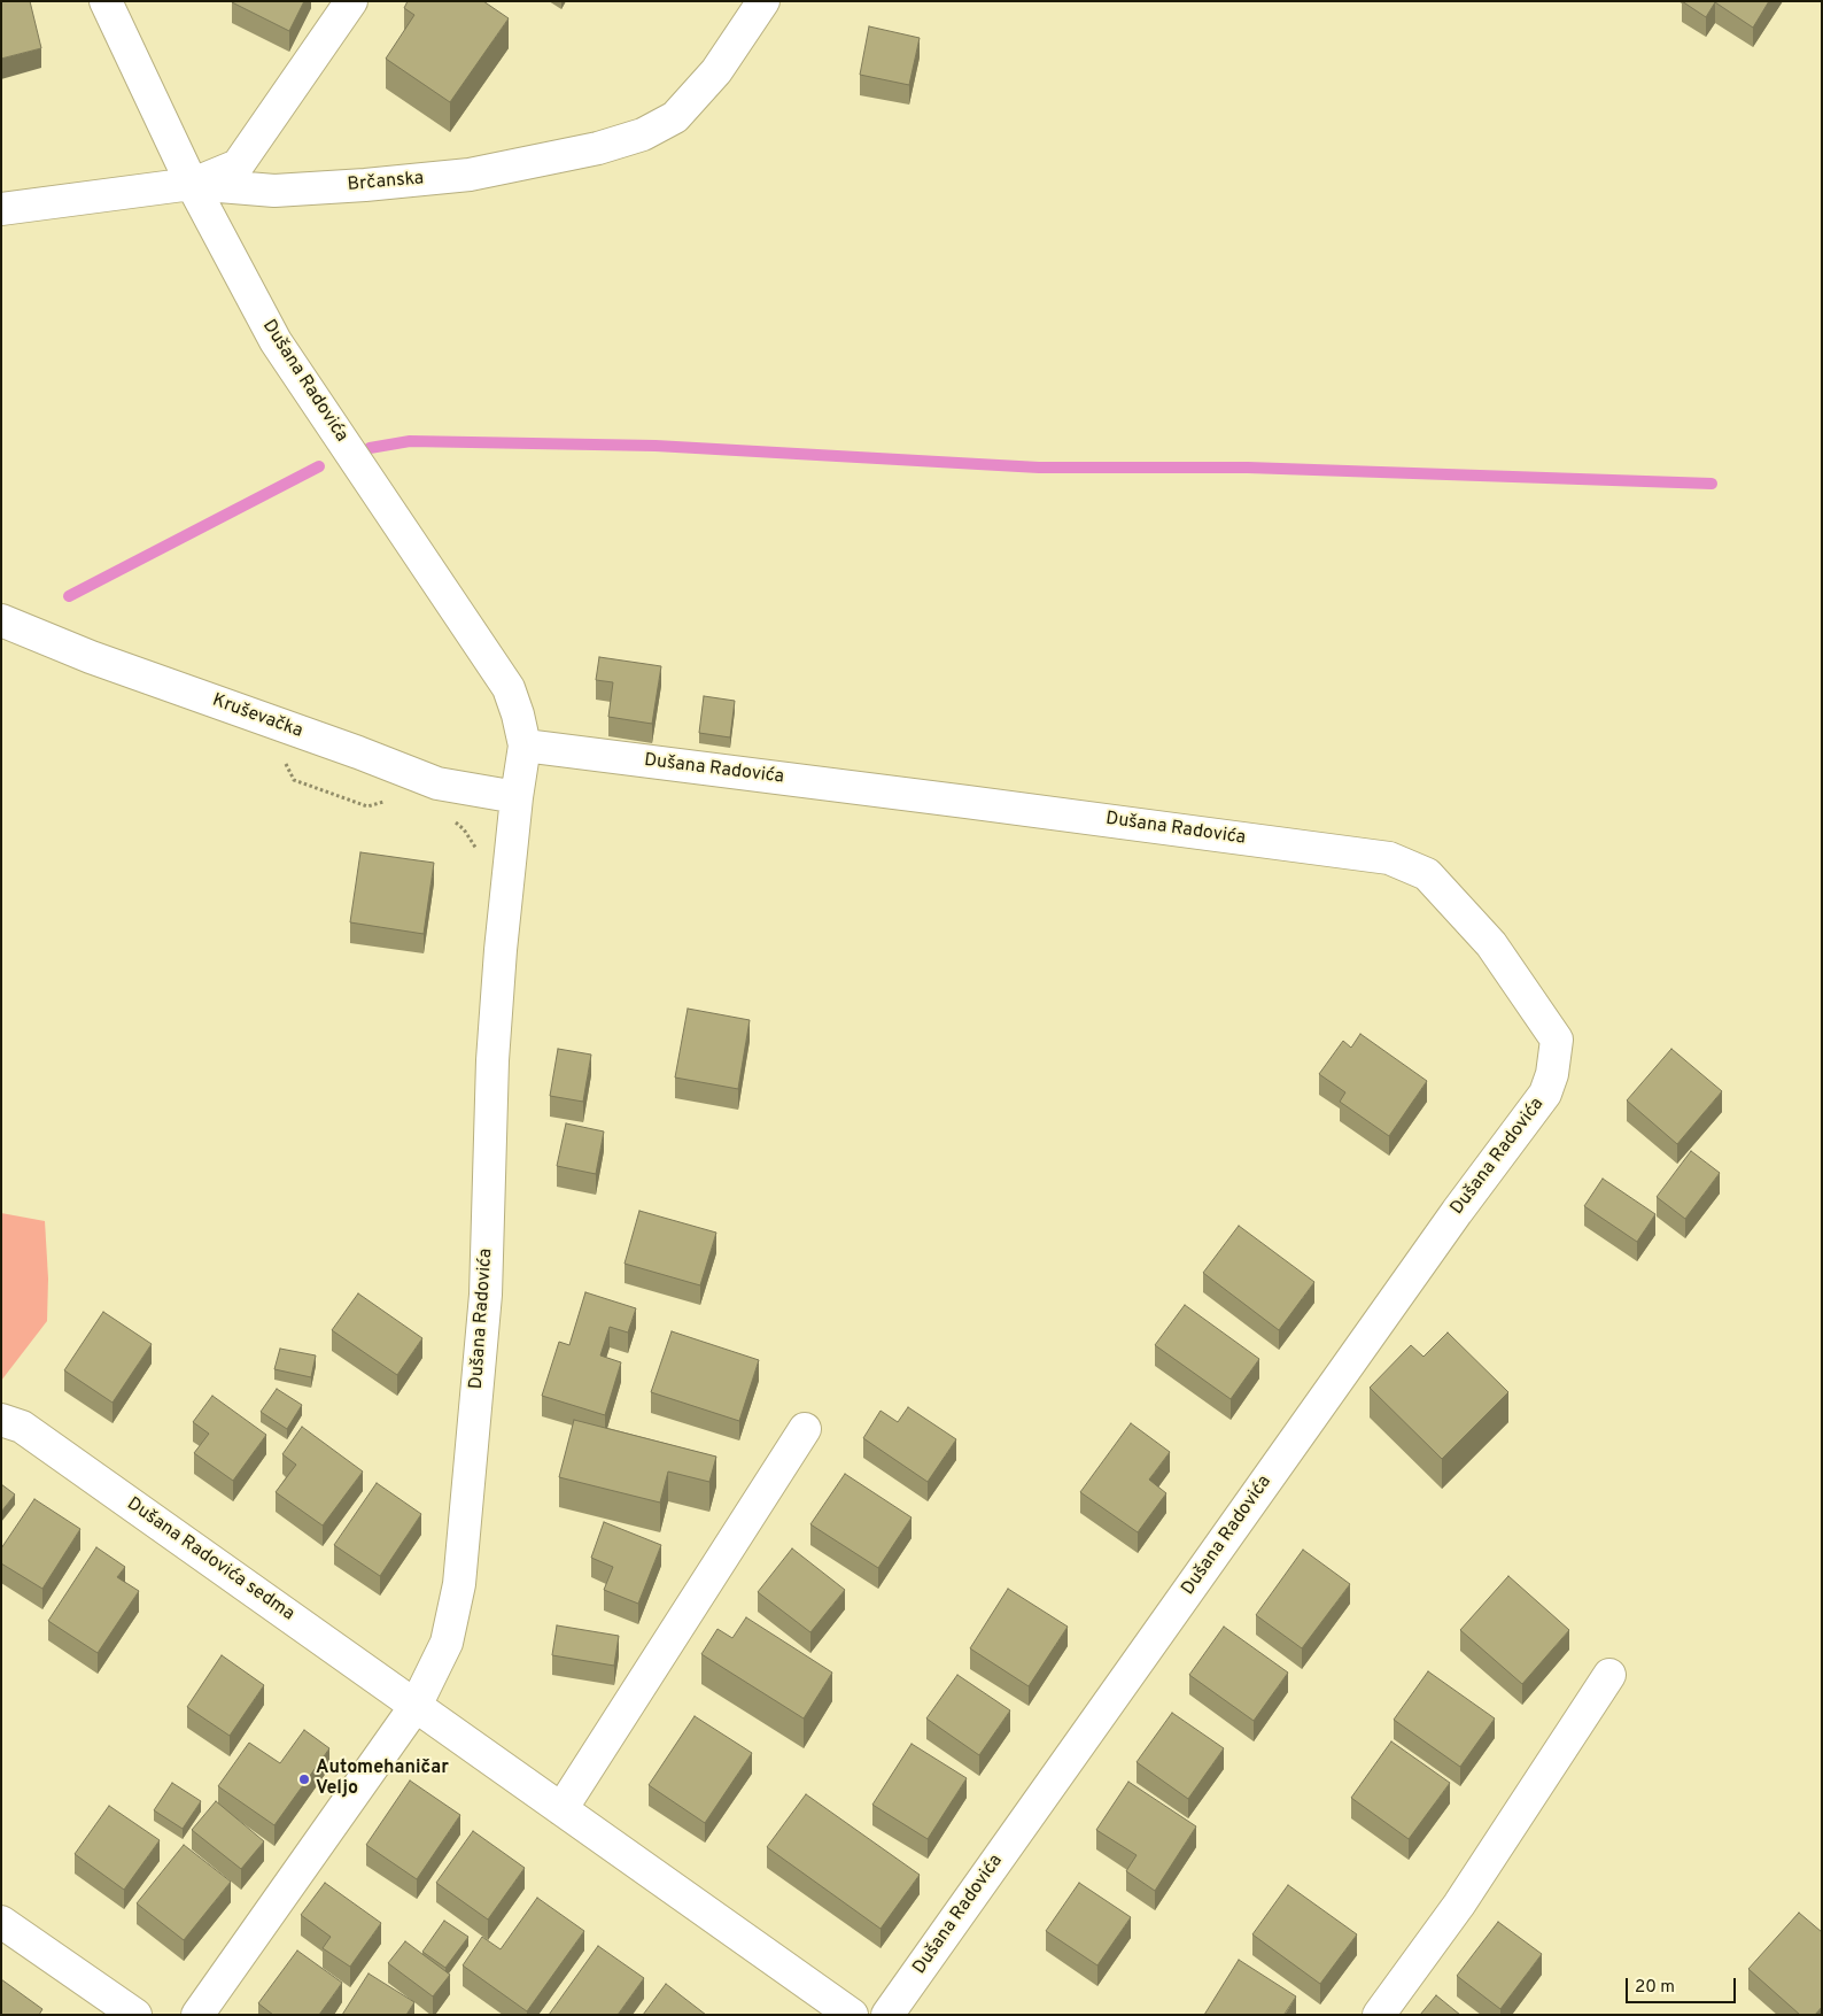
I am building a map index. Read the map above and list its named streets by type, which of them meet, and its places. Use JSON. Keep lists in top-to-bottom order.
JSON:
{
  "streets": {
    "street": [
      "Brčanska",
      "Dušana Radovića",
      "Kruševačka",
      "Dušana Radovića sedma"
    ]
  },
  "crossings": [
    ["Brčanska", "Dušana Radovića"],
    ["Dušana Radovića", "Kruševačka"],
    ["Dušana Radovića", "Dušana Radovića sedma"]
  ],
  "places": ["Automehaničar Veljo"],
  "scale_bar": "20 m"
}
